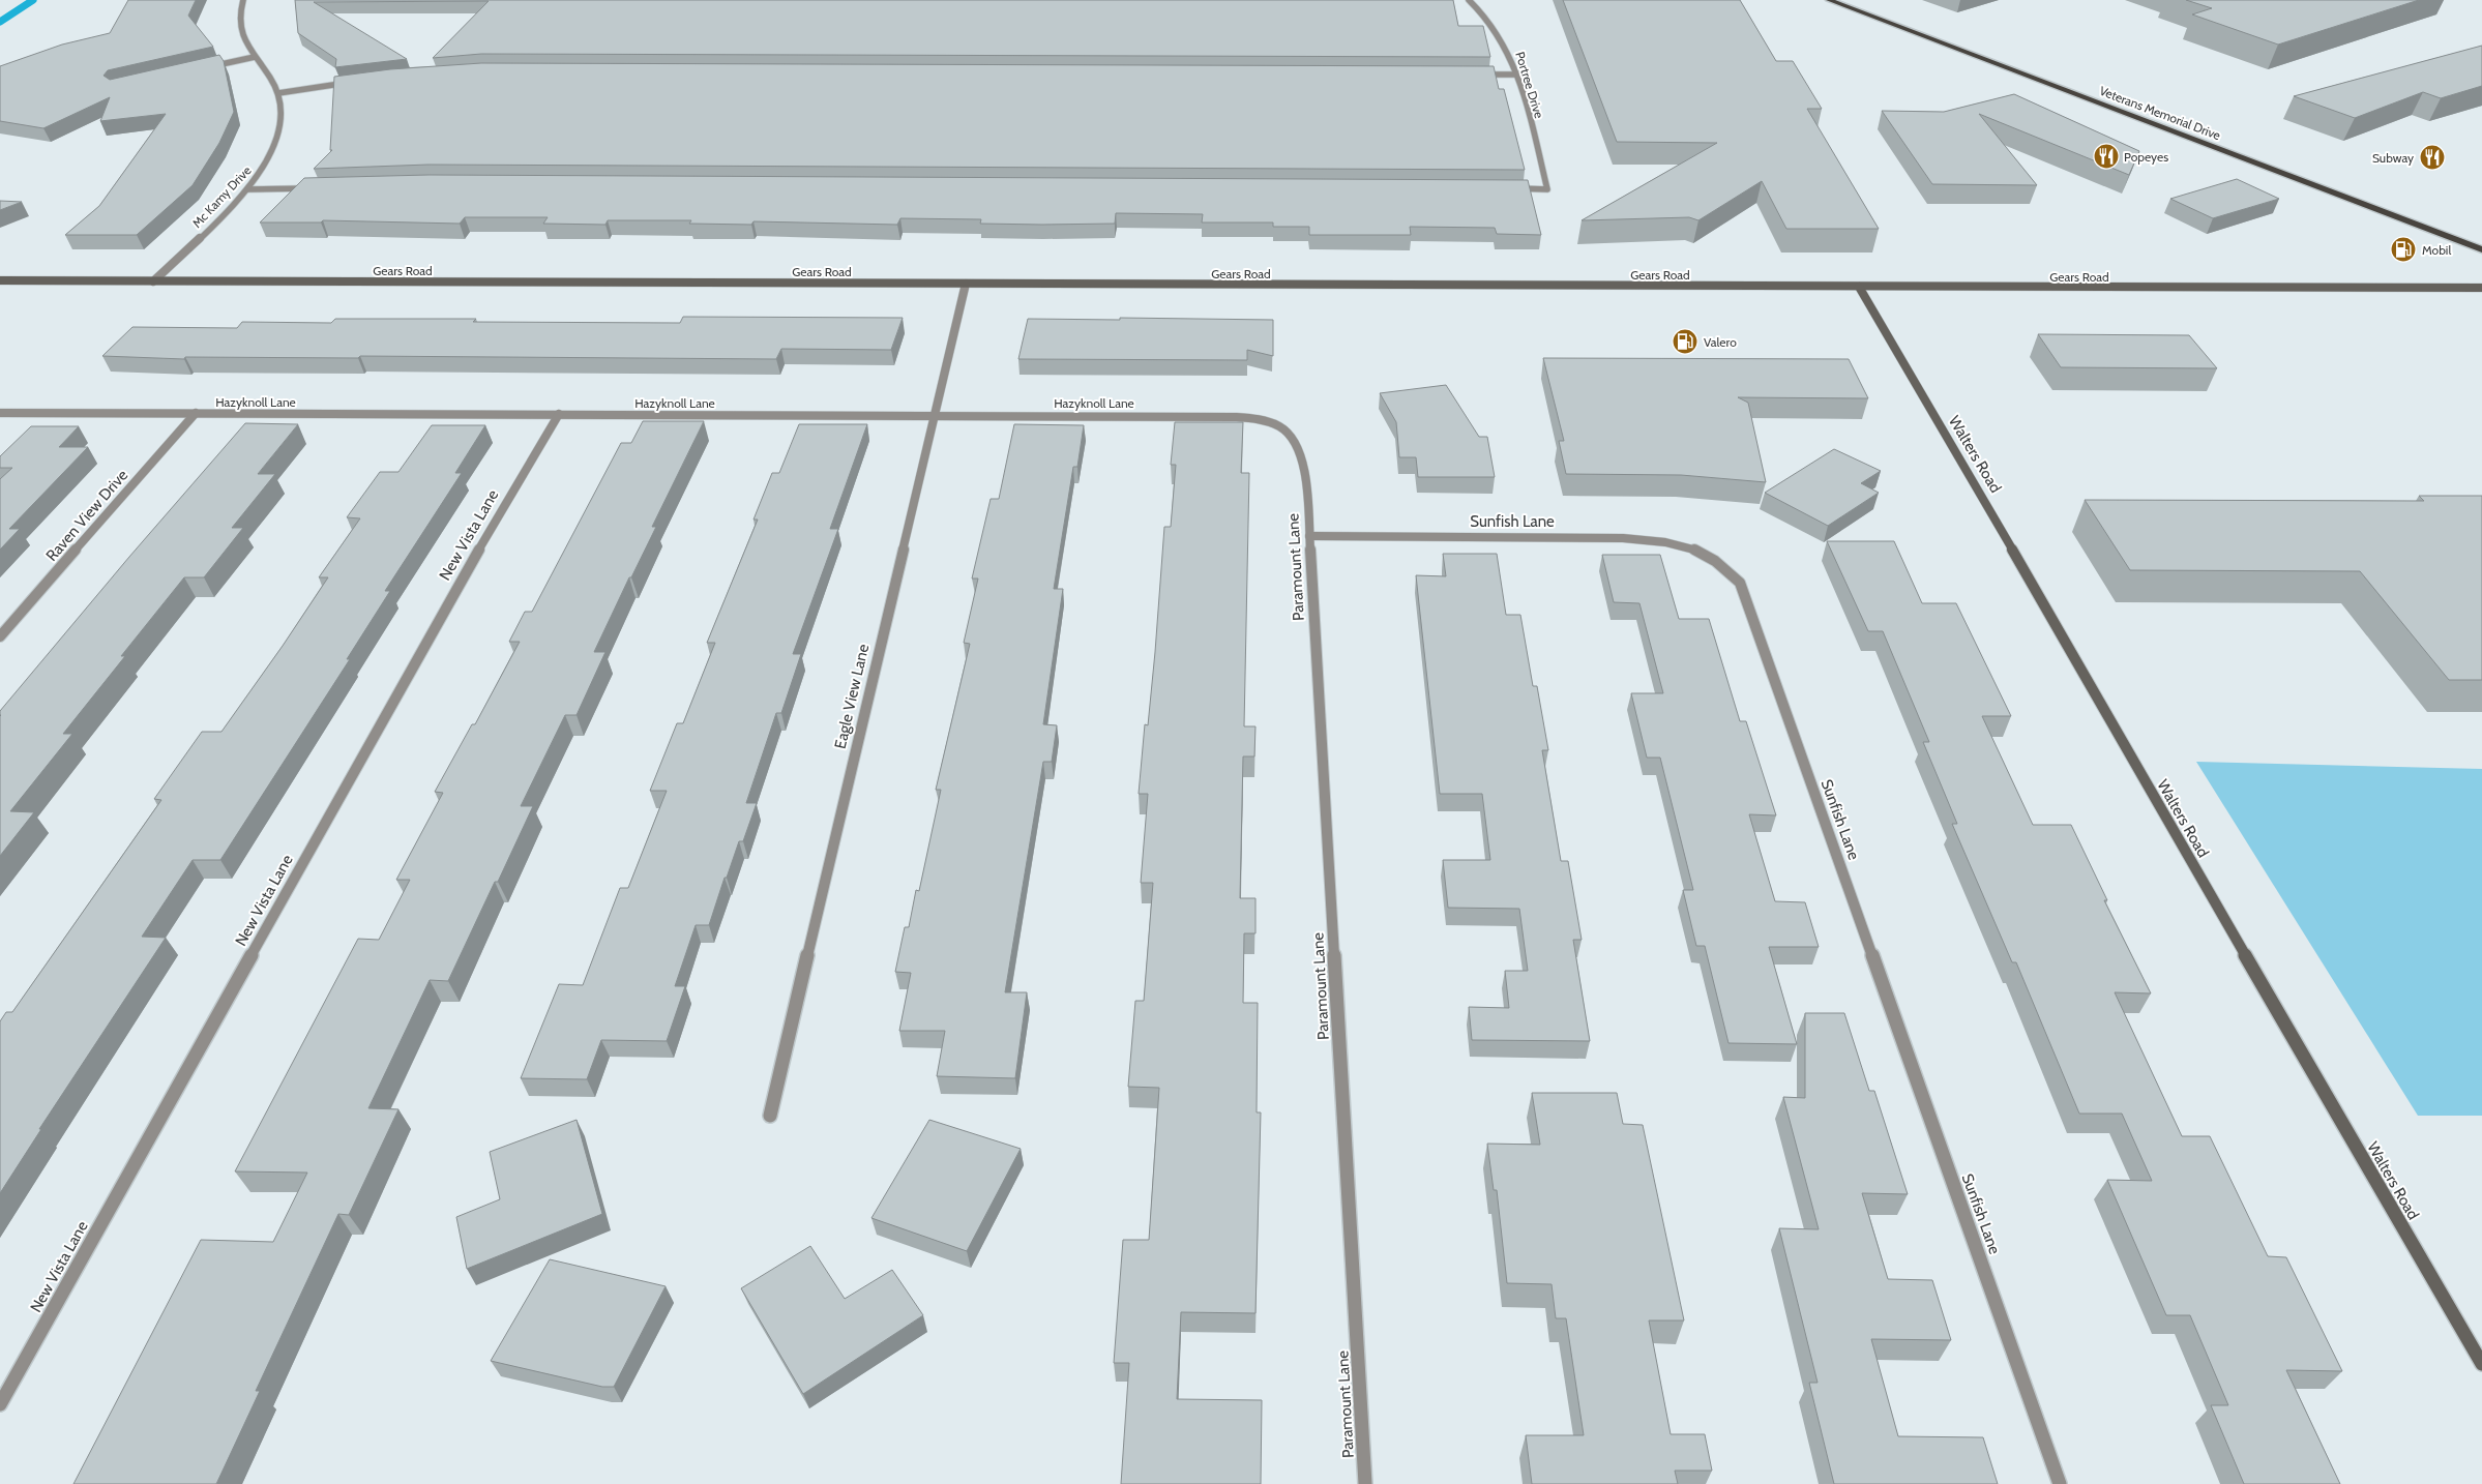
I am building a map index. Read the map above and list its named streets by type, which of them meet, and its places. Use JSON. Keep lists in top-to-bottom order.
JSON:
{
  "streets": {
    "main road": ["Veterans Memorial Drive", "Gears Road", "Walters Road"],
    "street": [
      "Portree Drive",
      "Mc Kamy Drive",
      "Hazyknoll Lane",
      "Raven View Drive",
      "Sunfish Lane",
      "New Vista Lane",
      "Paramount Lane",
      "Eagle View Lane"
    ]
  },
  "crossings": [
    ["Mc Kamy Drive", "Gears Road"],
    ["Gears Road", "Walters Road"],
    ["Gears Road", "Eagle View Lane"],
    ["Hazyknoll Lane", "Raven View Drive"],
    ["Hazyknoll Lane", "New Vista Lane"],
    ["Hazyknoll Lane", "Paramount Lane"],
    ["Hazyknoll Lane", "Eagle View Lane"],
    ["Sunfish Lane", "Paramount Lane"]
  ],
  "places": {
    "restaurant": ["Popeyes", "Subway"],
    "fuel station": ["Mobil", "Valero"]
  }
}
